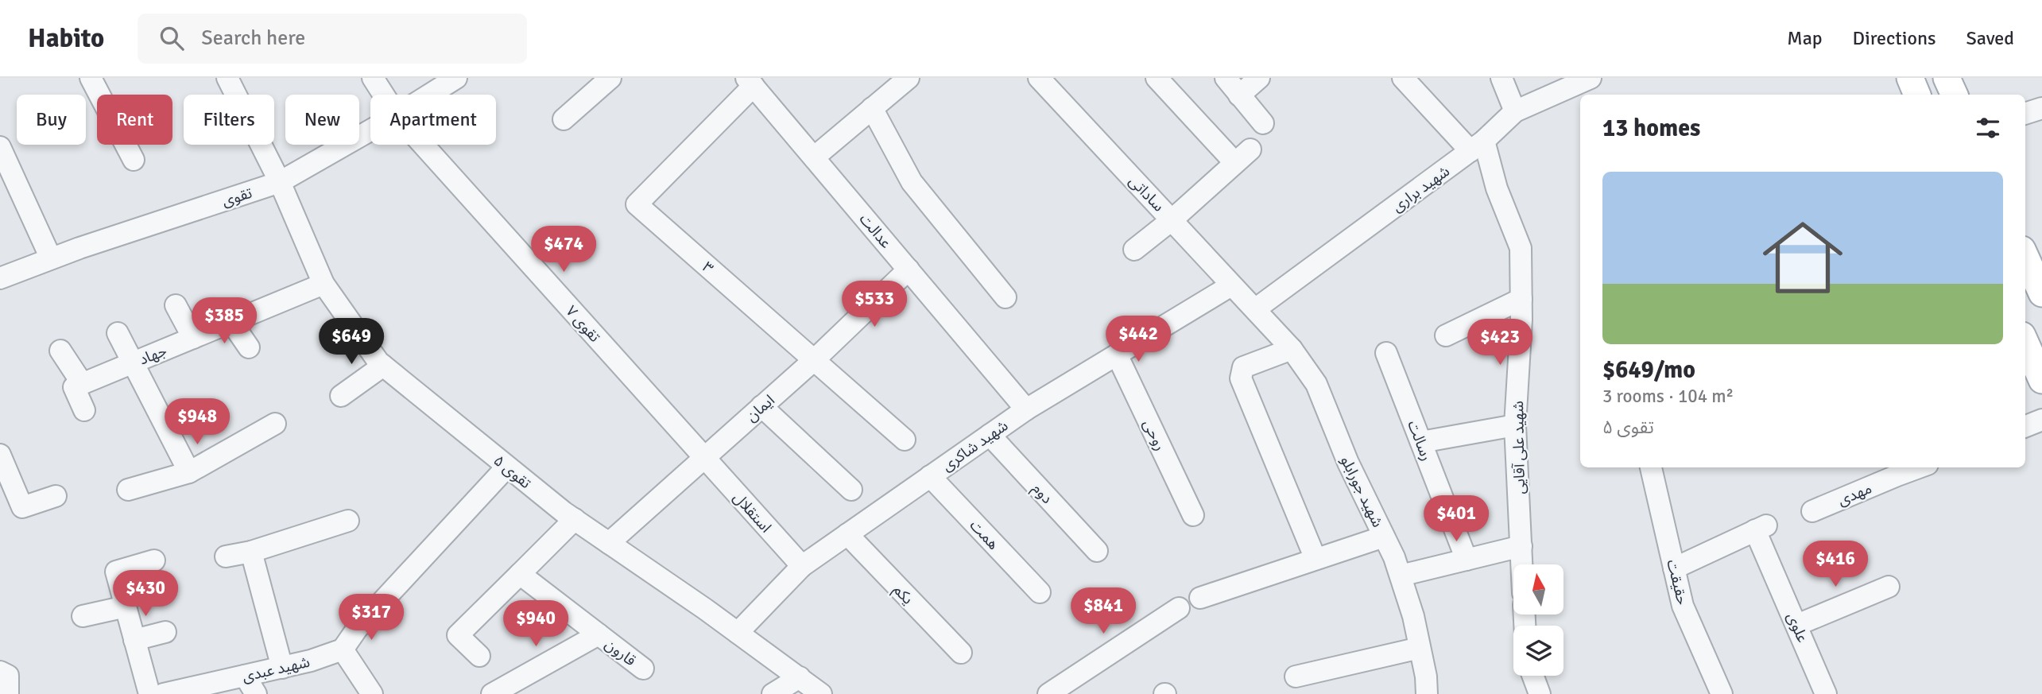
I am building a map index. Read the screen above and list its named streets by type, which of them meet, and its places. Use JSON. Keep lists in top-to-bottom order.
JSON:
{
  "streets": {
    "street": [
      "شهید براری",
      "ساداتی",
      "تقوی",
      "عدالت",
      "۳",
      "تقوی ۷",
      "جهاد",
      "ایمان",
      "روحی",
      "رسالت",
      "شهید شاکری",
      "شهید علی آقایی",
      "تقوی ۵",
      "شهید جورابلو",
      "دوم",
      "مهدی",
      "استقلال",
      "همت",
      "حقیقت",
      "یکم",
      "علوی",
      "قارون",
      "شهید عبدی"
    ]
  },
  "crossings": [
    ["شهید براری", "ساداتی"],
    ["شهید براری", "شهید علی آقایی"],
    ["شهید براری", "شهید جورابلو"],
    ["ساداتی", "شهید شاکری"],
    ["ساداتی", "شهید جورابلو"],
    ["تقوی", "تقوی ۵"],
    ["عدالت", "۳"],
    ["عدالت", "ایمان"],
    ["عدالت", "شهید شاکری"],
    ["۳", "ایمان"],
    ["تقوی ۷", "ایمان"],
    ["تقوی ۷", "استقلال"],
    ["جهاد", "تقوی ۵"],
    ["ایمان", "تقوی ۵"],
    ["ایمان", "استقلال"],
    ["روحی", "شهید شاکری"],
    ["شهید شاکری", "تقوی ۵"],
    ["شهید شاکری", "دوم"],
    ["شهید شاکری", "استقلال"],
    ["شهید شاکری", "همت"],
    ["شهید شاکری", "یکم"],
    ["حقیقت", "علوی"]
  ],
  "north": "top",
  "page": {
    "header": "Habito",
    "search": "Search here",
    "nav": ["Map", "Directions", "Saved"],
    "chip": [
      "Buy",
      "Rent",
      "Filters",
      "New",
      "Apartment"
    ],
    "heading": "13 homes",
    "list": [
      {
        "name": "$649/mo",
        "note": "3 rooms · 104 m² · تقوی ۵"
      }
    ],
    "price": [
      "$474",
      "$533",
      "$385",
      "$442",
      "$649",
      "$423",
      "$948",
      "$401",
      "$416",
      "$430",
      "$841",
      "$317",
      "$940"
    ]
  }
}
